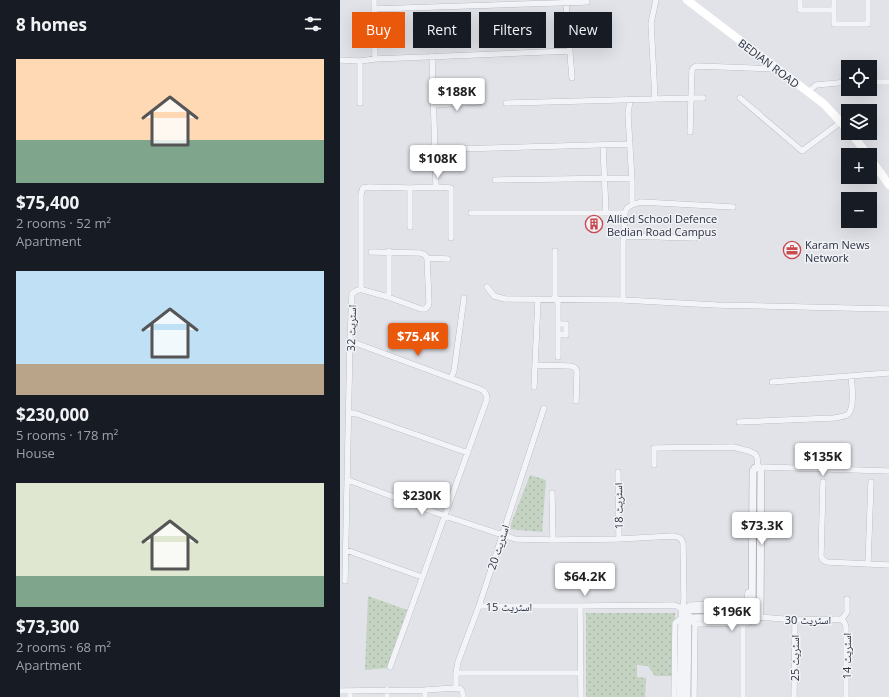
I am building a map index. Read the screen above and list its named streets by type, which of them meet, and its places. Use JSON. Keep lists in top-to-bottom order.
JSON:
{
  "streets": {
    "main road": ["BEDIAN ROAD"],
    "street": [
      "اسٹریٹ 32",
      "اسٹریٹ 18",
      "اسٹریٹ 20",
      "اسٹریٹ 15",
      "اسٹریٹ 30",
      "اسٹریٹ 14",
      "اسٹریٹ 25"
    ]
  },
  "crossings": [
    ["اسٹریٹ 20", "اسٹریٹ 15"],
    ["اسٹریٹ 15", "اسٹریٹ 30"],
    ["اسٹریٹ 30", "اسٹریٹ 14"],
    ["اسٹریٹ 30", "اسٹریٹ 25"]
  ],
  "places": {
    "building": ["Allied School Defence Bedian Road Campus"],
    "office": ["Karam News Network"]
  },
  "page": {
    "heading": "8 homes",
    "chip": [
      "Buy",
      "Rent",
      "Filters",
      "New"
    ],
    "list": [
      {
        "name": "$75,400",
        "note": "2 rooms · 52 m² · Apartment"
      },
      {
        "name": "$230,000",
        "note": "5 rooms · 178 m² · House"
      },
      {
        "name": "$73,300",
        "note": "2 rooms · 68 m² · Apartment"
      }
    ],
    "map_buttons": ["+", "−"],
    "price": [
      "$188K",
      "$108K",
      "$75.4K",
      "$135K",
      "$230K",
      "$73.3K",
      "$64.2K",
      "$196K"
    ]
  }
}
